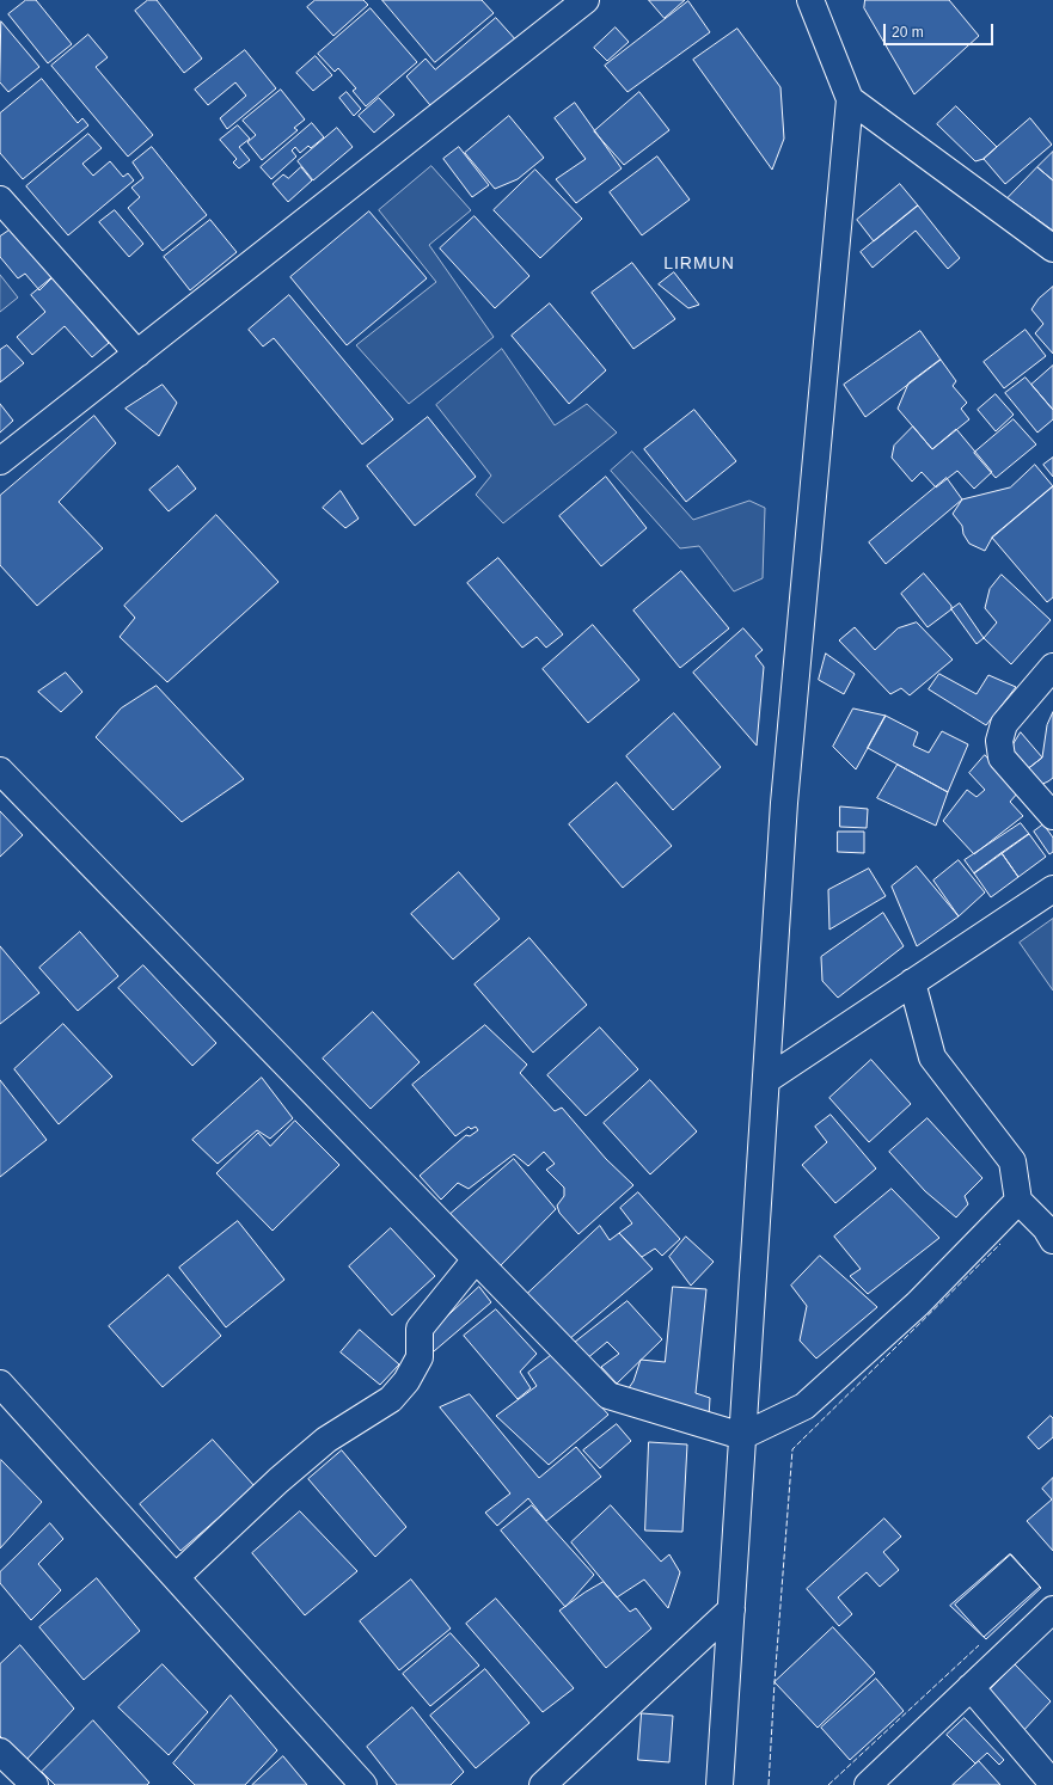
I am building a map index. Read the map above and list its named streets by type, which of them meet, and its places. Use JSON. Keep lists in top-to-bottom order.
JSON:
{
  "districts": ["LIRMUN"],
  "scale_bar": "20 m"
}
